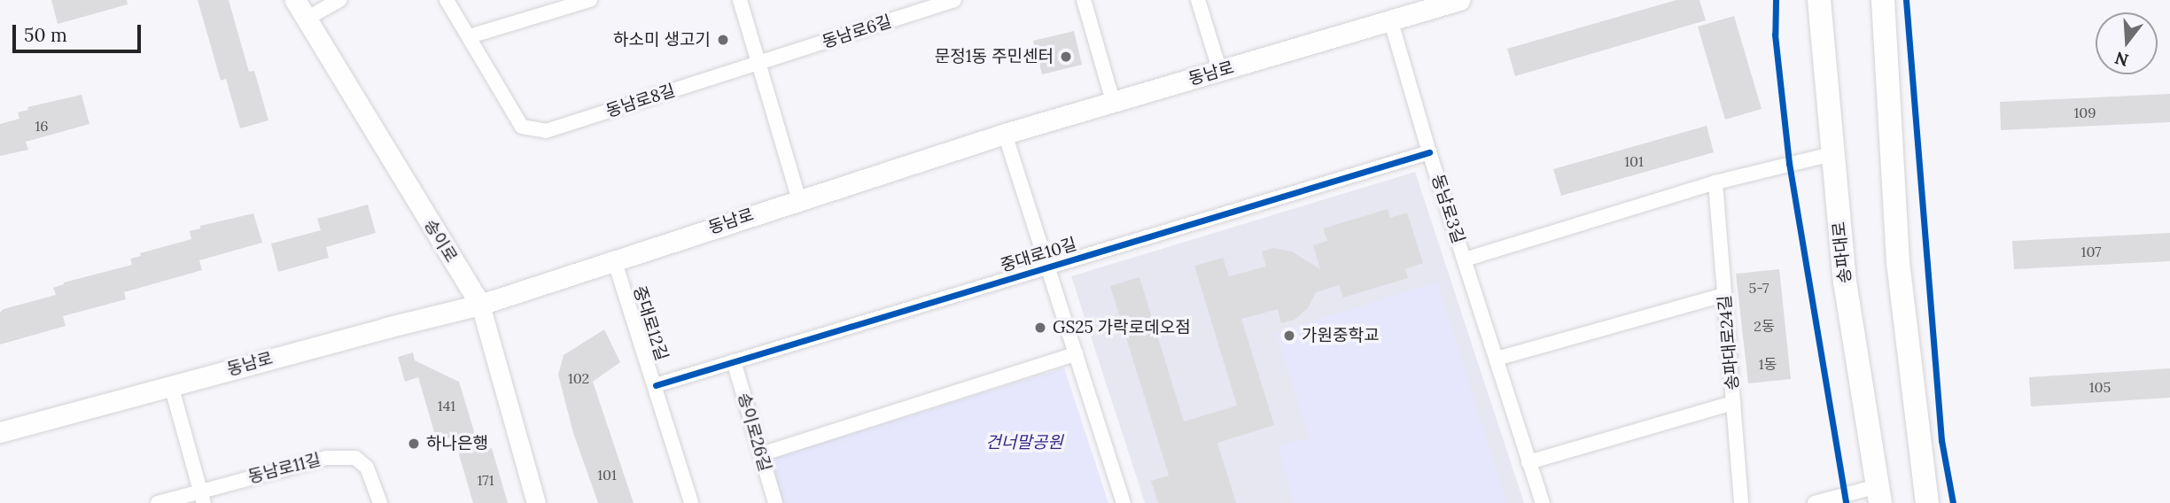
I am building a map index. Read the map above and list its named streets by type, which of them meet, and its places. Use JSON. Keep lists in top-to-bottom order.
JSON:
{
  "streets": {
    "main road": ["동남로", "송이로", "송파대로"],
    "street": [
      "동남로6길",
      "동남로8길",
      "동남로3길",
      "중대로10길",
      "중대로12길",
      "송파대로24길",
      "송이로26길",
      "동남로11길"
    ]
  },
  "crossings": [
    ["동남로6길", "동남로8길"],
    ["동남로", "동남로3길"],
    ["동남로", "송이로"],
    ["동남로", "중대로10길"],
    ["동남로", "중대로12길"],
    ["동남로3길", "중대로10길"],
    ["중대로10길", "중대로12길"],
    ["중대로10길", "송이로26길"]
  ],
  "parks": ["건너말공원"],
  "places": [
    "하소미 생고기",
    "문정1동 주민센터",
    "GS25 가락로데오점",
    "가원중학교",
    "하나은행"
  ],
  "house_numbers": [
    "109",
    "16",
    "101",
    "107",
    "5-7",
    "2동",
    "1동",
    "102",
    "105",
    "141",
    "101",
    "171"
  ],
  "scale_bar": "50 m",
  "north": "bottom"
}
